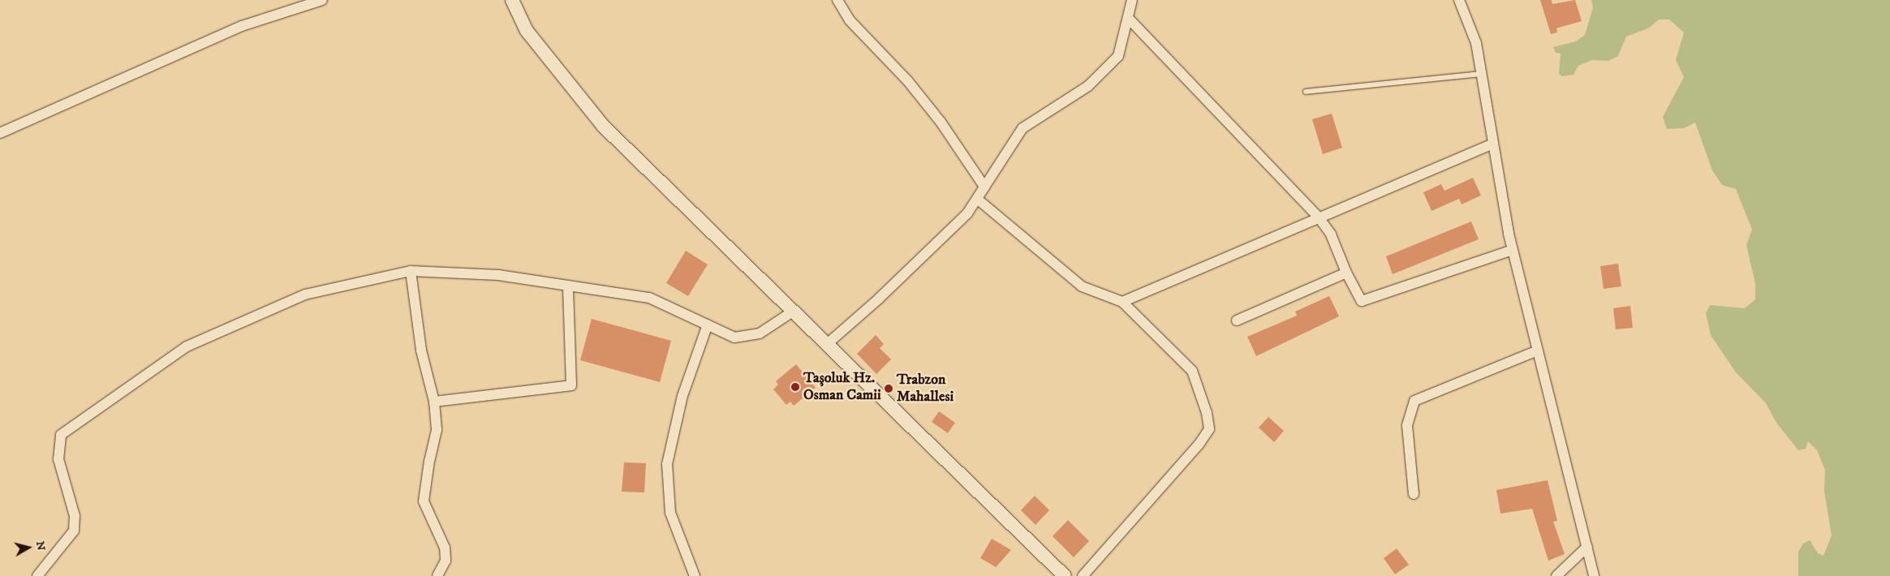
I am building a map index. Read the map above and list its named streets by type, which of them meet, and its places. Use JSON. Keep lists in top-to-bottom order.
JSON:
{
  "places": ["Taşoluk Hz. Osman Camii", "Trabzon Mahallesi"],
  "north": "right"
}
